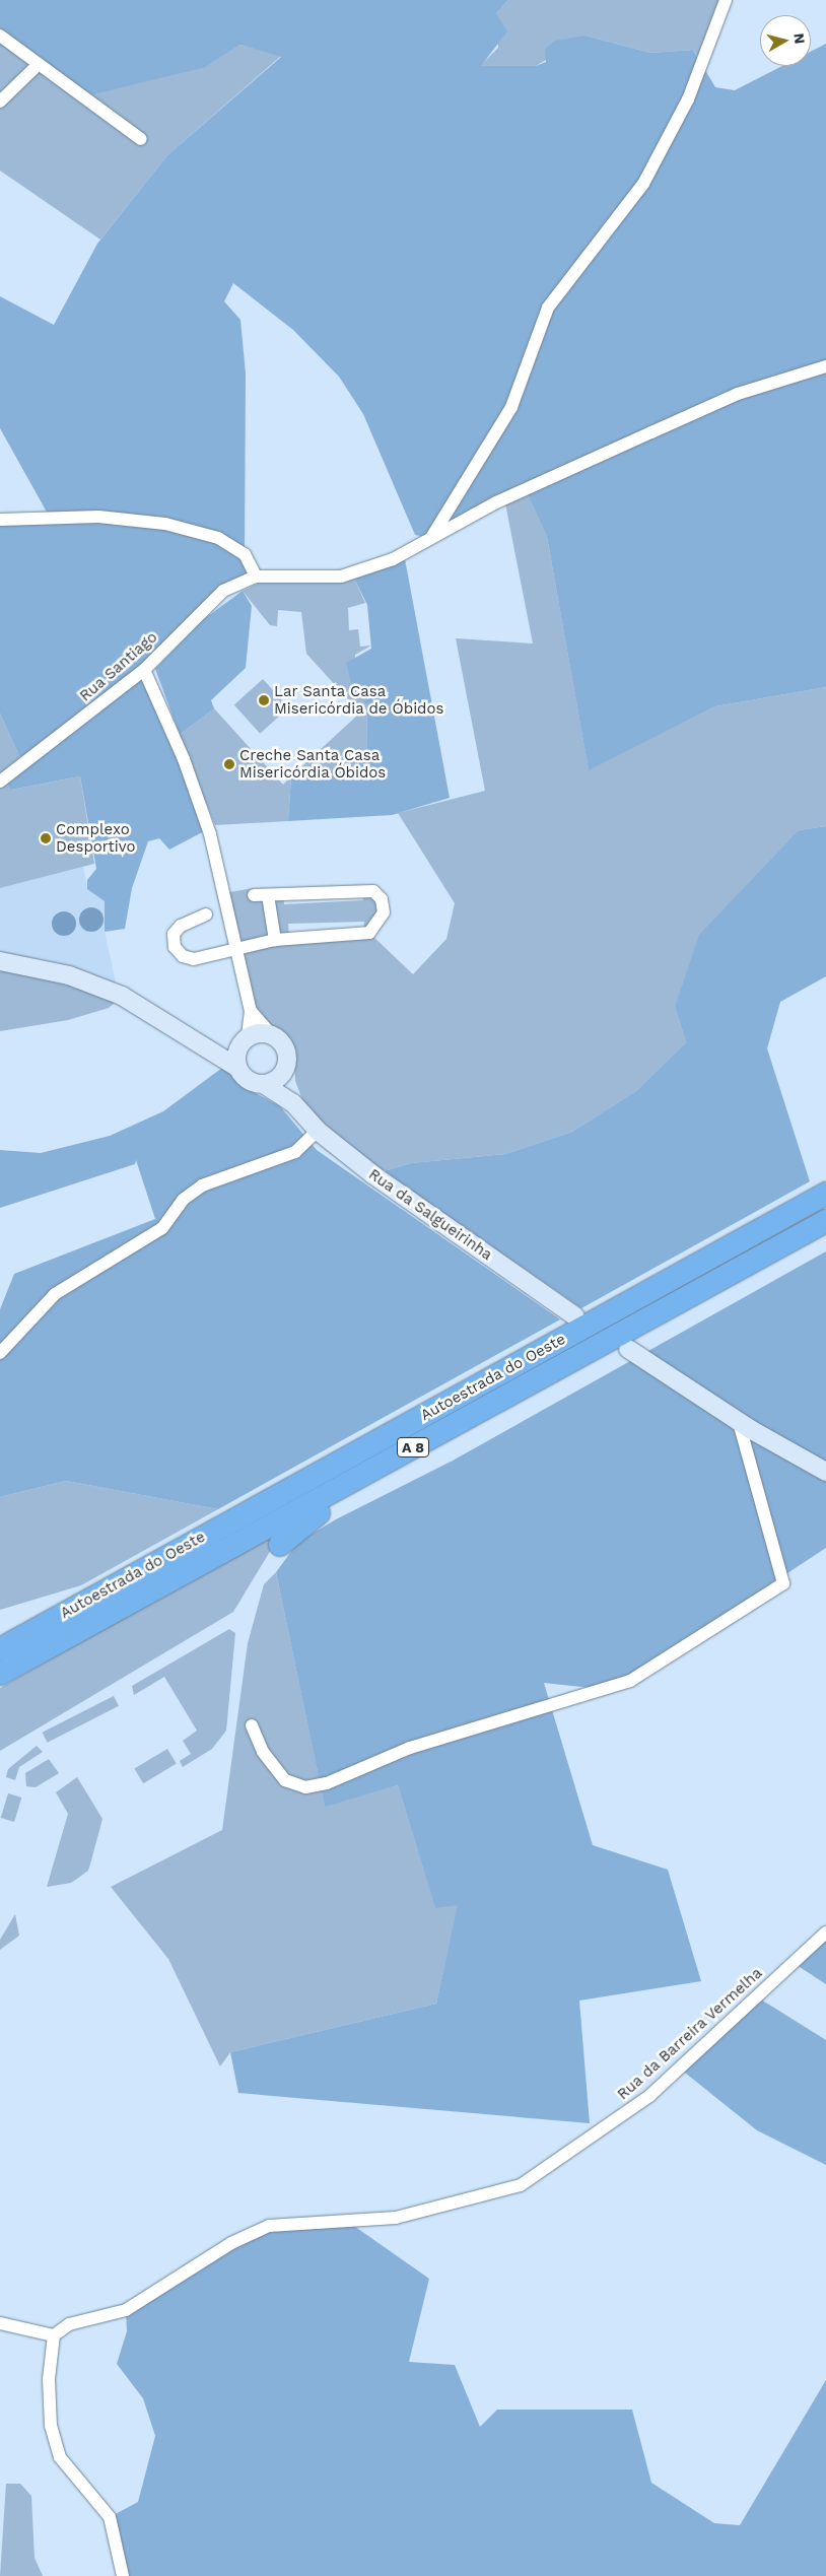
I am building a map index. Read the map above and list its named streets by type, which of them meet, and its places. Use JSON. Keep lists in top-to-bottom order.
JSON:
{
  "streets": {
    "highway": ["Autoestrada do Oeste", "A 8"],
    "street": ["Rua Santiago", "Rua da Salgueirinha", "Rua da Barreira Vermelha"]
  },
  "places": ["Lar Santa Casa Misericórdia de Óbidos", "Creche Santa Casa Misericórdia Óbidos", "Complexo Desportivo"],
  "north": "right"
}
